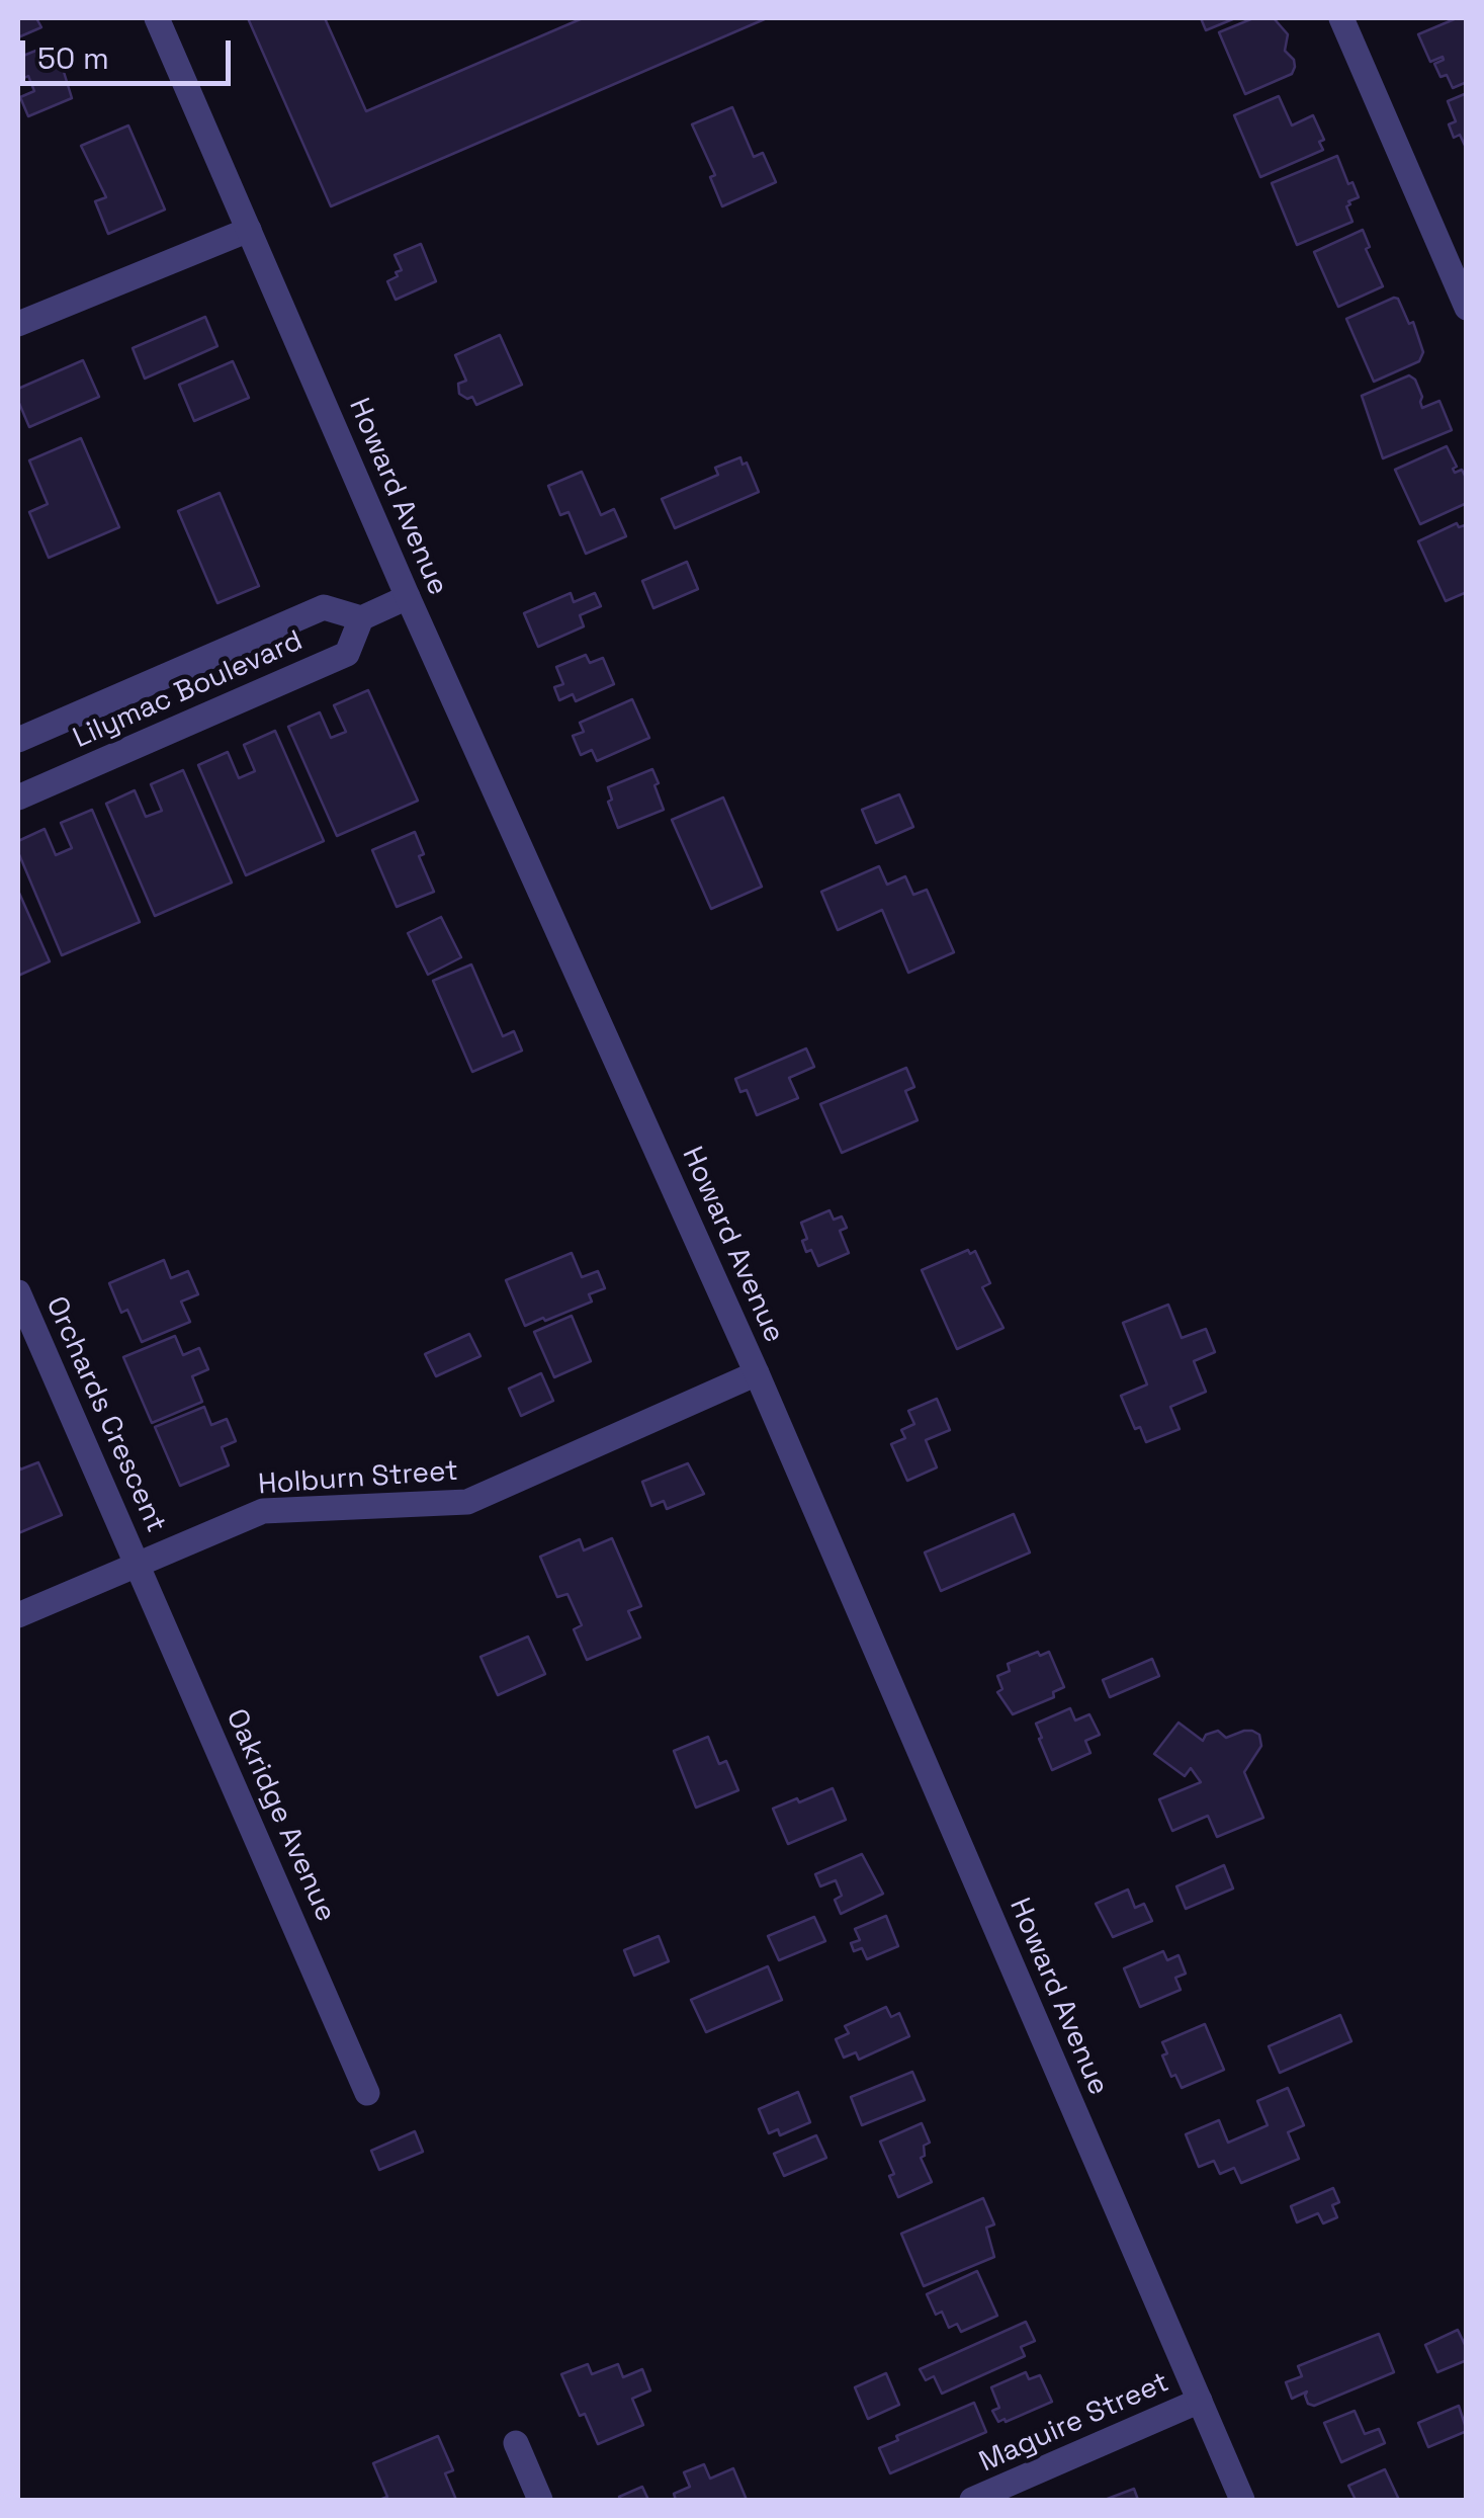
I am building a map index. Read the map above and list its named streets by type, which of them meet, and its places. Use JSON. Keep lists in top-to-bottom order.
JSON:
{
  "streets": {
    "street": [
      "Howard Avenue",
      "Lilymac Boulevard",
      "Orchards Crescent",
      "Holburn Street",
      "Oakridge Avenue",
      "Maguire Street"
    ]
  },
  "crossings": [
    ["Howard Avenue", "Lilymac Boulevard"],
    ["Howard Avenue", "Holburn Street"],
    ["Howard Avenue", "Maguire Street"],
    ["Orchards Crescent", "Holburn Street"],
    ["Orchards Crescent", "Oakridge Avenue"],
    ["Holburn Street", "Oakridge Avenue"]
  ],
  "scale_bar": "50 m"
}
